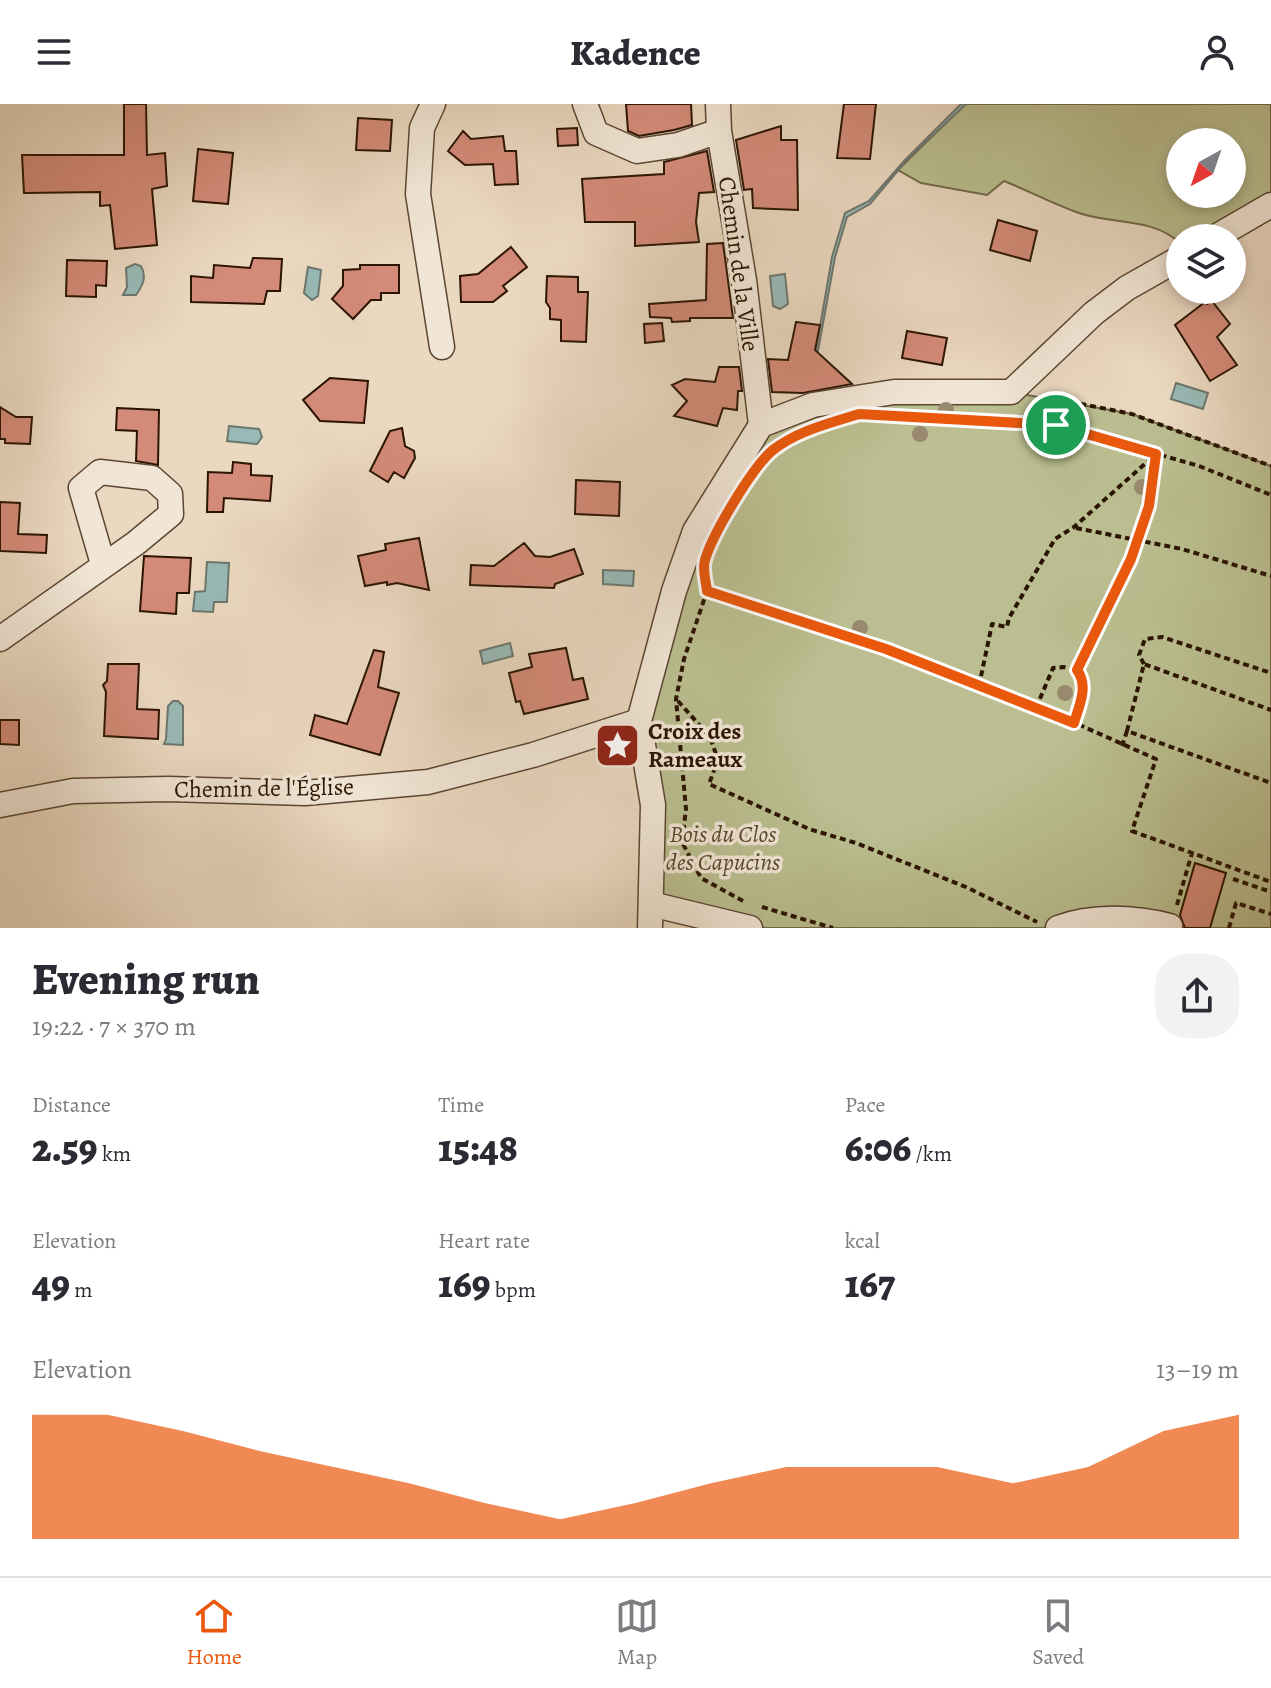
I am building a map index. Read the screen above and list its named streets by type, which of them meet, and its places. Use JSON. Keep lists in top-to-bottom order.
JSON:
{
  "streets": {
    "street": ["Chemin de la Ville", "Chemin de l'Église"]
  },
  "parks": ["Bois du Clos des Capucins"],
  "places": {
    "place": ["Croix des Rameaux"]
  },
  "north": "bottom left",
  "page": {
    "header": "Kadence",
    "heading": ["Evening run", "19:22 · 7 × 370 m"],
    "stats": [
      ["Distance", "2.59 km"],
      ["Time", "15:48"],
      ["Pace", "6:06 /km"],
      ["Elevation", "49 m"],
      ["Heart rate", "169 bpm"],
      ["kcal", "167"]
    ],
    "chart": ["Elevation", "13–19 m"],
    "tabs": ["Home", "Map", "Saved"]
  }
}
